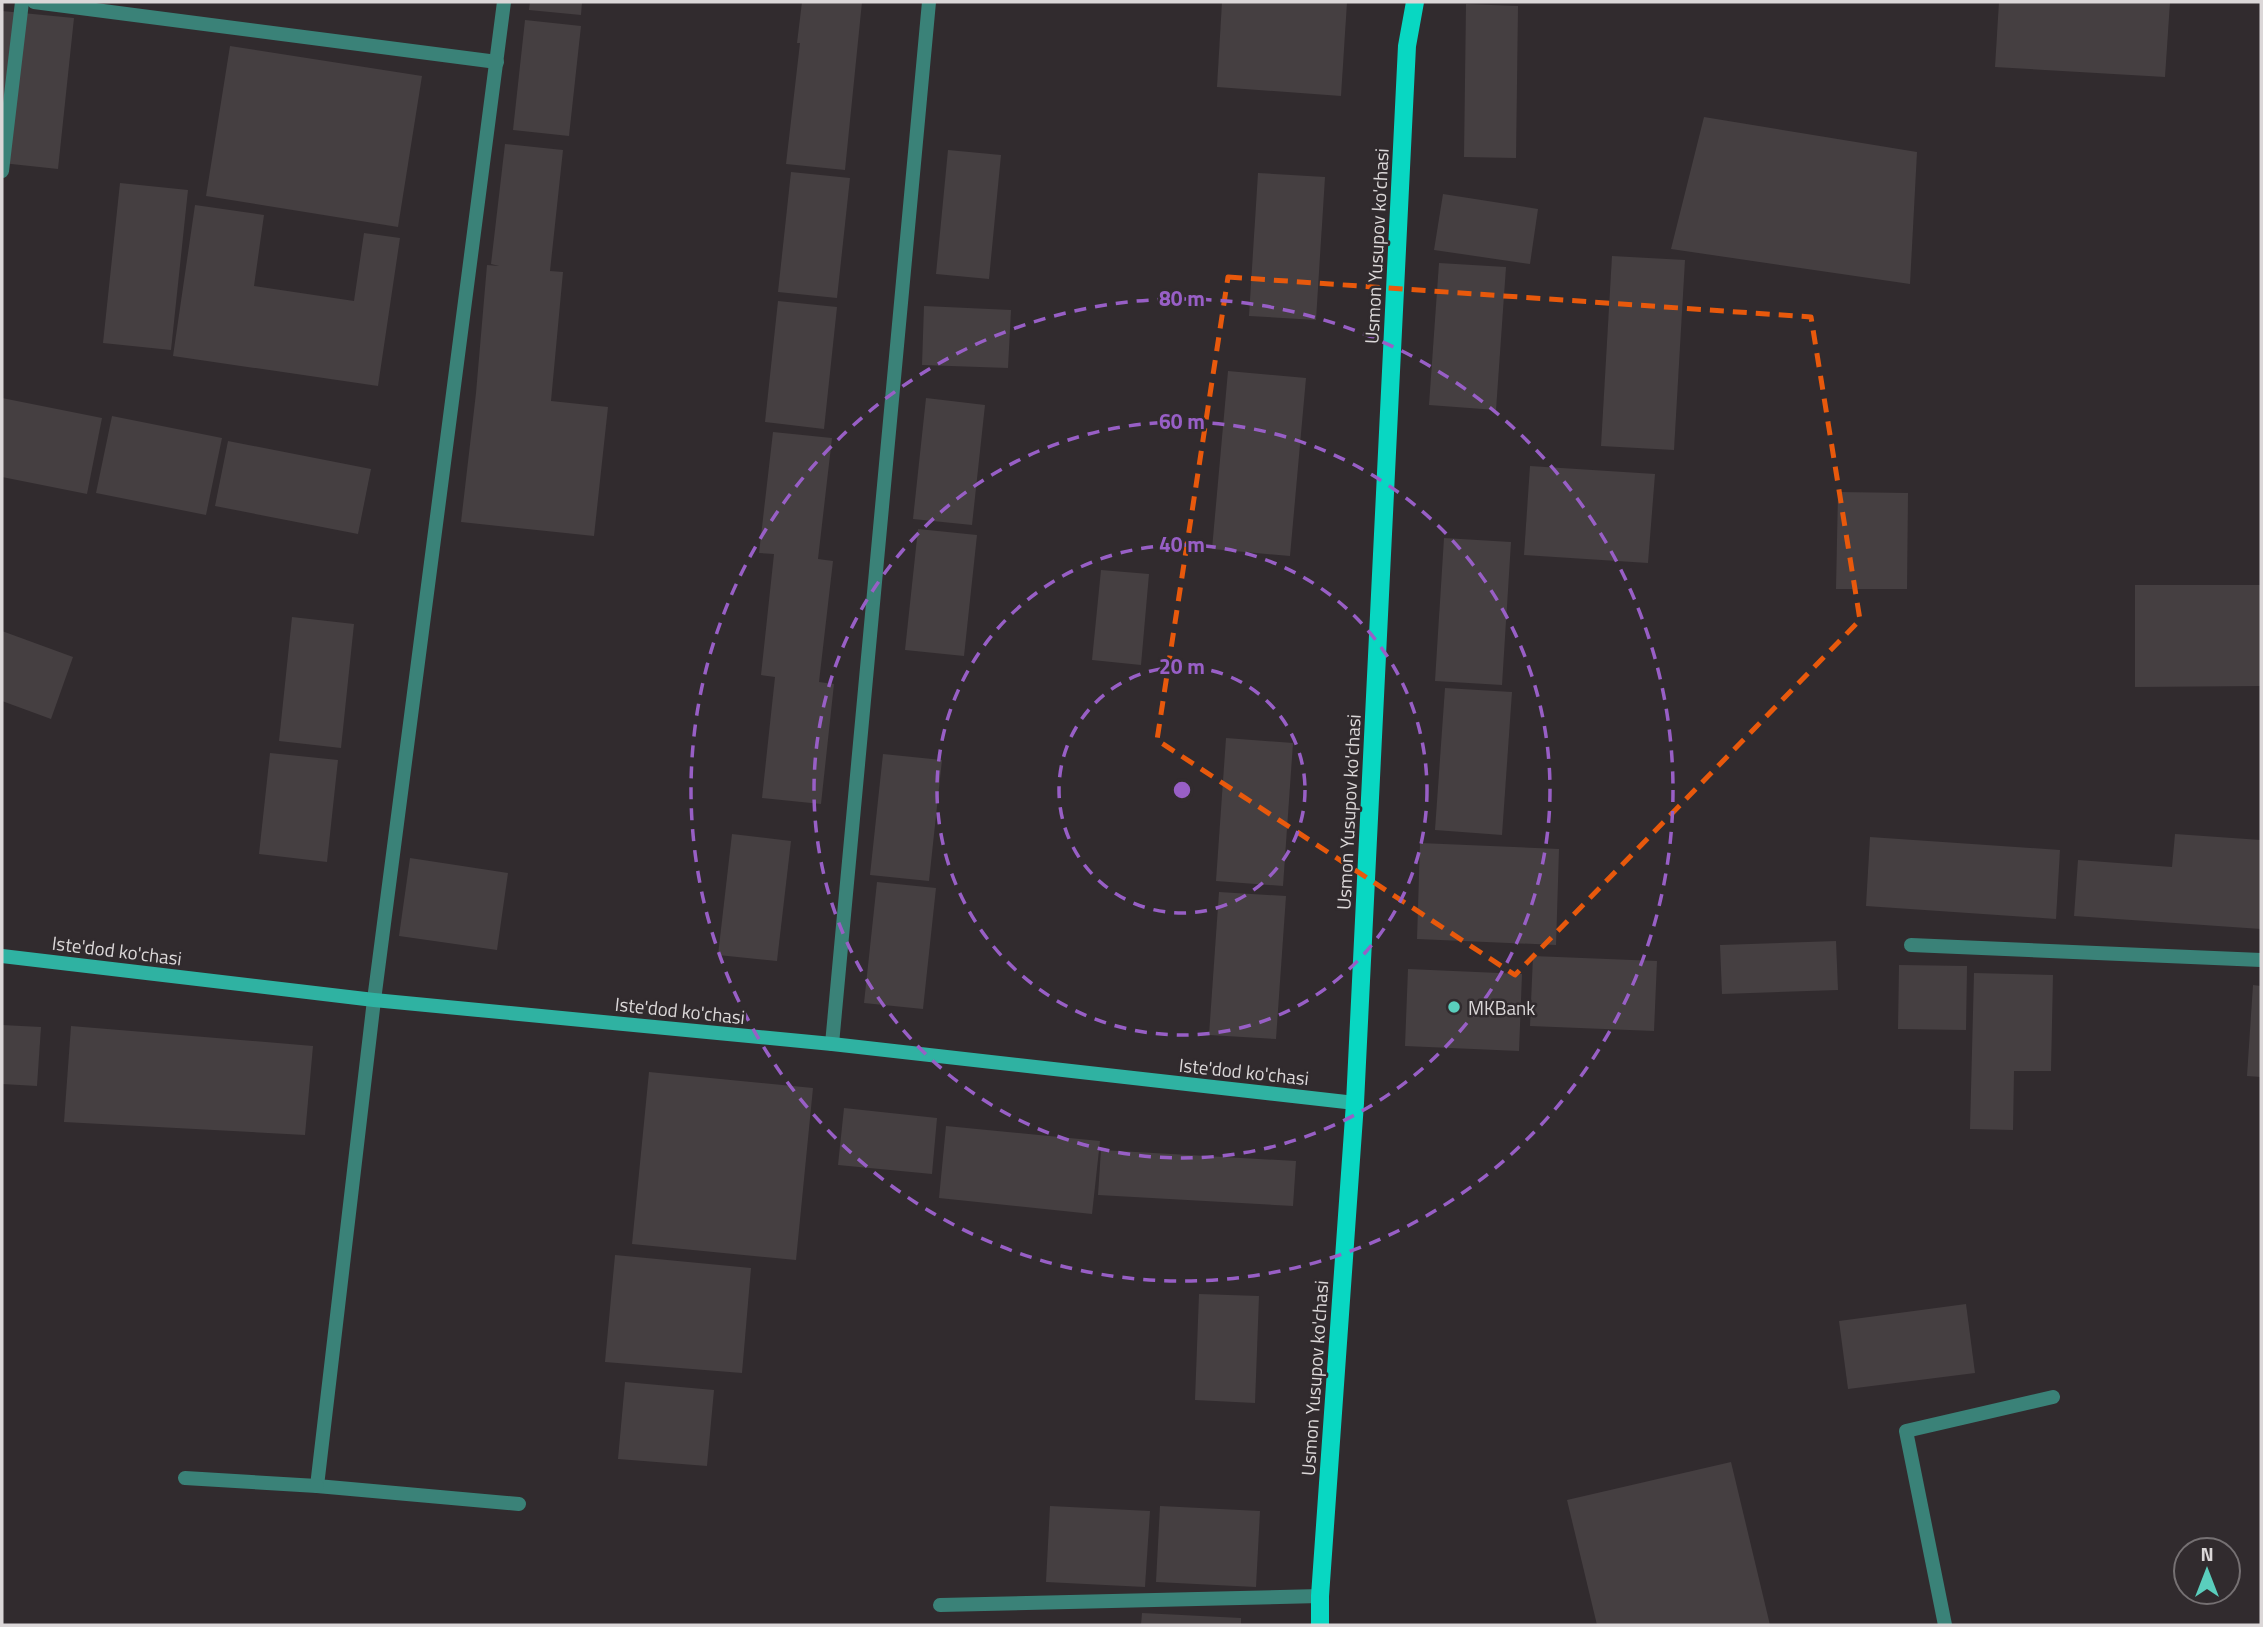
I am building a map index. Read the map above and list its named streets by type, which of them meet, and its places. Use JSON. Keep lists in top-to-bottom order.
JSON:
{
  "streets": {
    "main road": ["Usmon Yusupov ko'chasi"],
    "street": ["Iste'dod ko'chasi"]
  },
  "crossings": [
    ["Usmon Yusupov ko'chasi", "Iste'dod ko'chasi"]
  ],
  "places": ["MKBank"],
  "north": "top",
  "rings": [
    "80 m",
    "60 m",
    "40 m",
    "20 m"
  ]
}
